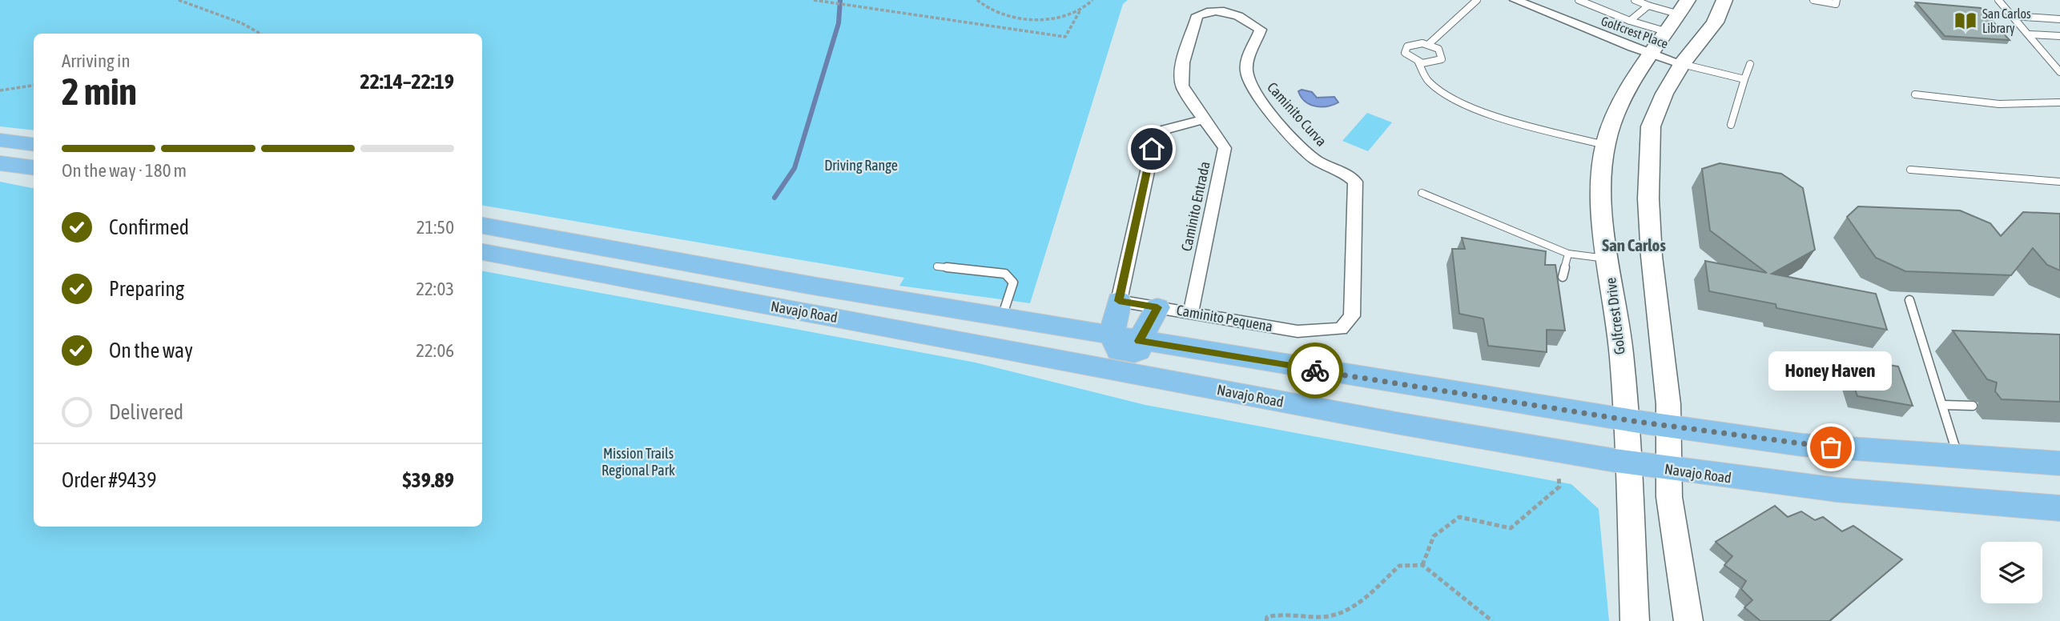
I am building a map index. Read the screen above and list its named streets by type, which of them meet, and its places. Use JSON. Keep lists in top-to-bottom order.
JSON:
{
  "streets": {
    "main road": ["Navajo Road", "Golfcrest Drive"],
    "street": [
      "Golfcrest Place",
      "Caminito Curva",
      "Caminito Entrada",
      "Caminito Pequena"
    ]
  },
  "crossings": [
    ["Golfcrest Place", "Golfcrest Drive"],
    ["Caminito Curva", "Caminito Entrada"],
    ["Caminito Curva", "Caminito Pequena"],
    ["Caminito Entrada", "Caminito Pequena"],
    ["Navajo Road", "Golfcrest Drive"]
  ],
  "districts": ["San Carlos"],
  "parks": ["Driving Range", "Mission Trails Regional Park"],
  "places": {
    "library": ["San Carlos Library"],
    "other": ["Honey Haven"]
  },
  "page": {
    "heading": ["2 min", "Arriving in", "22:14–22:19"],
    "panel": ["Order #9439", "$39.89"],
    "bar": "On the way · 180 m",
    "list": [
      ["Confirmed", "21:50"],
      ["Preparing", "22:03"],
      ["On the way", "22:06"],
      "Delivered"
    ],
    "bubble": "Honey Haven"
  }
}
